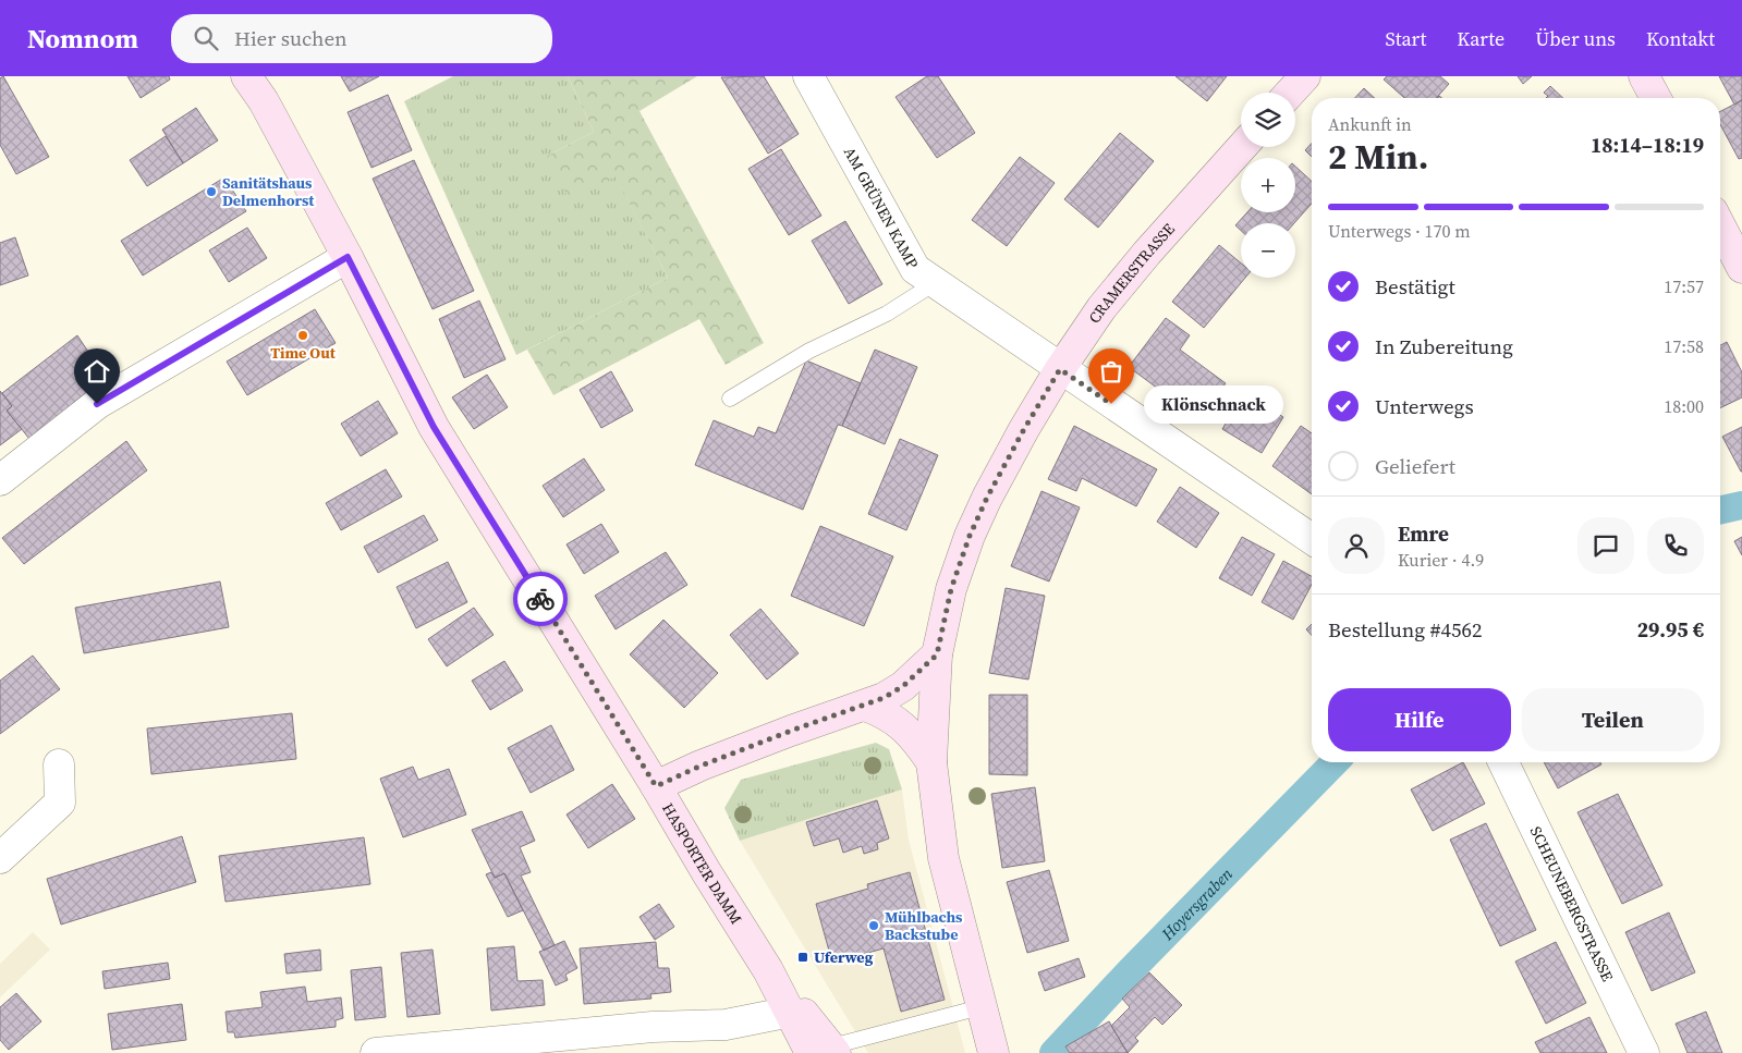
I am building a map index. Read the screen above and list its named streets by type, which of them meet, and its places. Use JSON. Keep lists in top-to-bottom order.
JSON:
{
  "streets": {
    "main road": ["CRAMERSTRASSE", "HASPORTER DAMM"],
    "street": ["AM GRÜNEN KAMP", "SCHEUNEBERGSTRASSE"]
  },
  "crossings": [
    ["AM GRÜNEN KAMP", "CRAMERSTRASSE"]
  ],
  "water": ["Hoyersgraben"],
  "places": {
    "other": [
      "Sanitätshaus Delmenhorst",
      "Time Out",
      "Klönschnack",
      "Mühlbachs Backstube"
    ],
    "transit": ["Uferweg"]
  },
  "page": {
    "header": "Nomnom",
    "search": "Hier suchen",
    "nav": [
      "Start",
      "Karte",
      "Über uns",
      "Kontakt"
    ],
    "map_buttons": ["+", "−"],
    "heading": ["2 Min.", "Ankunft in", "18:14–18:19"],
    "panel": [
      "Emre",
      "Kurier · 4.9",
      "Bestellung #4562",
      "29.95 €"
    ],
    "bar": "Unterwegs · 170 m",
    "list": [
      ["Bestätigt", "17:57"],
      ["In Zubereitung", "17:58"],
      ["Unterwegs", "18:00"],
      "Geliefert"
    ],
    "bubble": "Klönschnack",
    "buttons": ["Hilfe", "Teilen"]
  }
}
